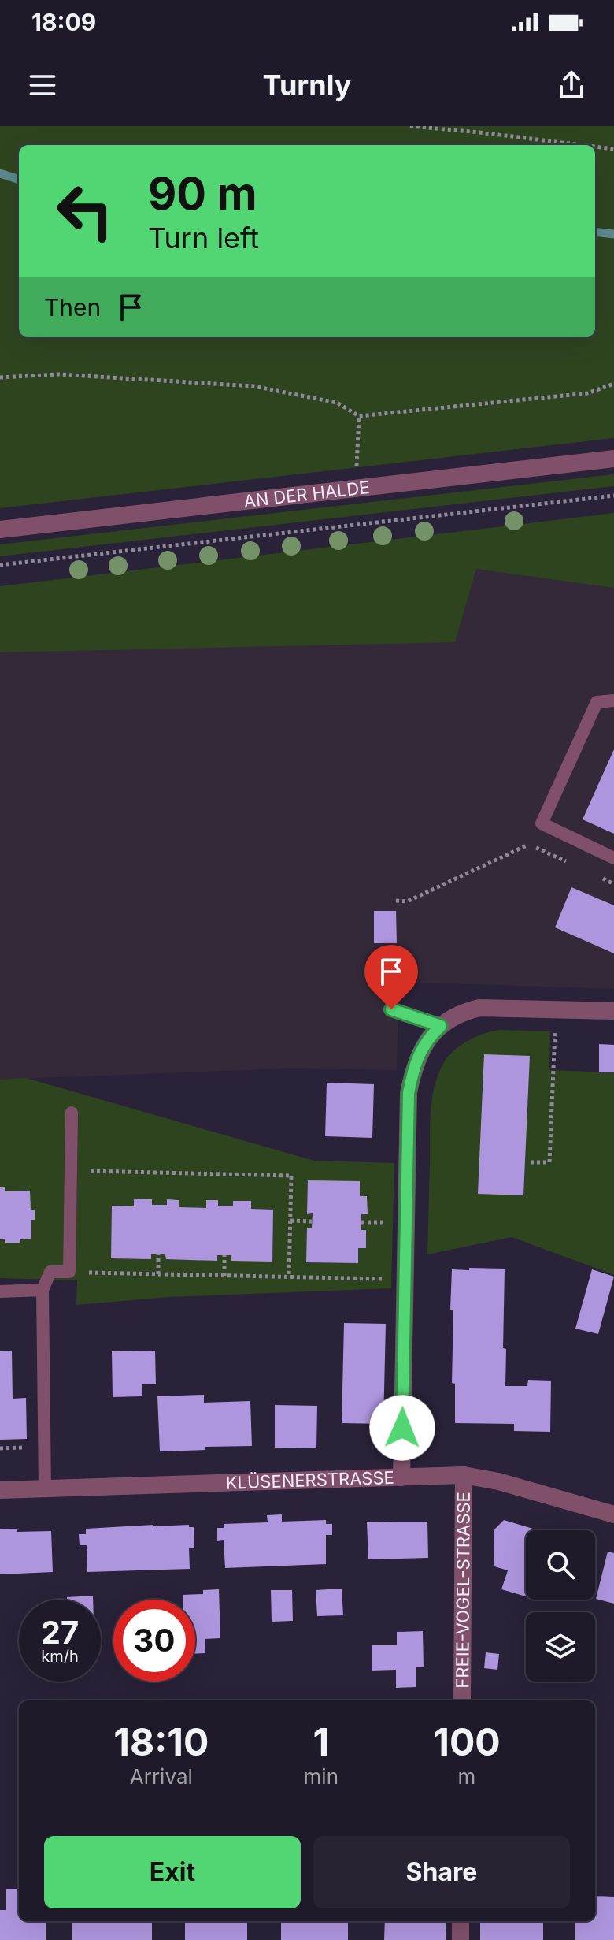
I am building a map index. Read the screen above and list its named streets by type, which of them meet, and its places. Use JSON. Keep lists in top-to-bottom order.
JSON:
{
  "streets": {
    "street": ["AN DER HALDE", "KLÜSENERSTRASSE", "FREIE-VOGEL-STRASSE"]
  },
  "crossings": [
    ["KLÜSENERSTRASSE", "FREIE-VOGEL-STRASSE"]
  ],
  "page": {
    "status": "18:09",
    "header": "Turnly",
    "turn": ["90 m", "Turn left"],
    "then": "Then",
    "speed": "27 km/h",
    "limit": "30",
    "eta": [
      "18:10",
      "Arrival",
      "1",
      "min",
      "100",
      "m"
    ],
    "buttons": ["Exit", "Share"]
  }
}
